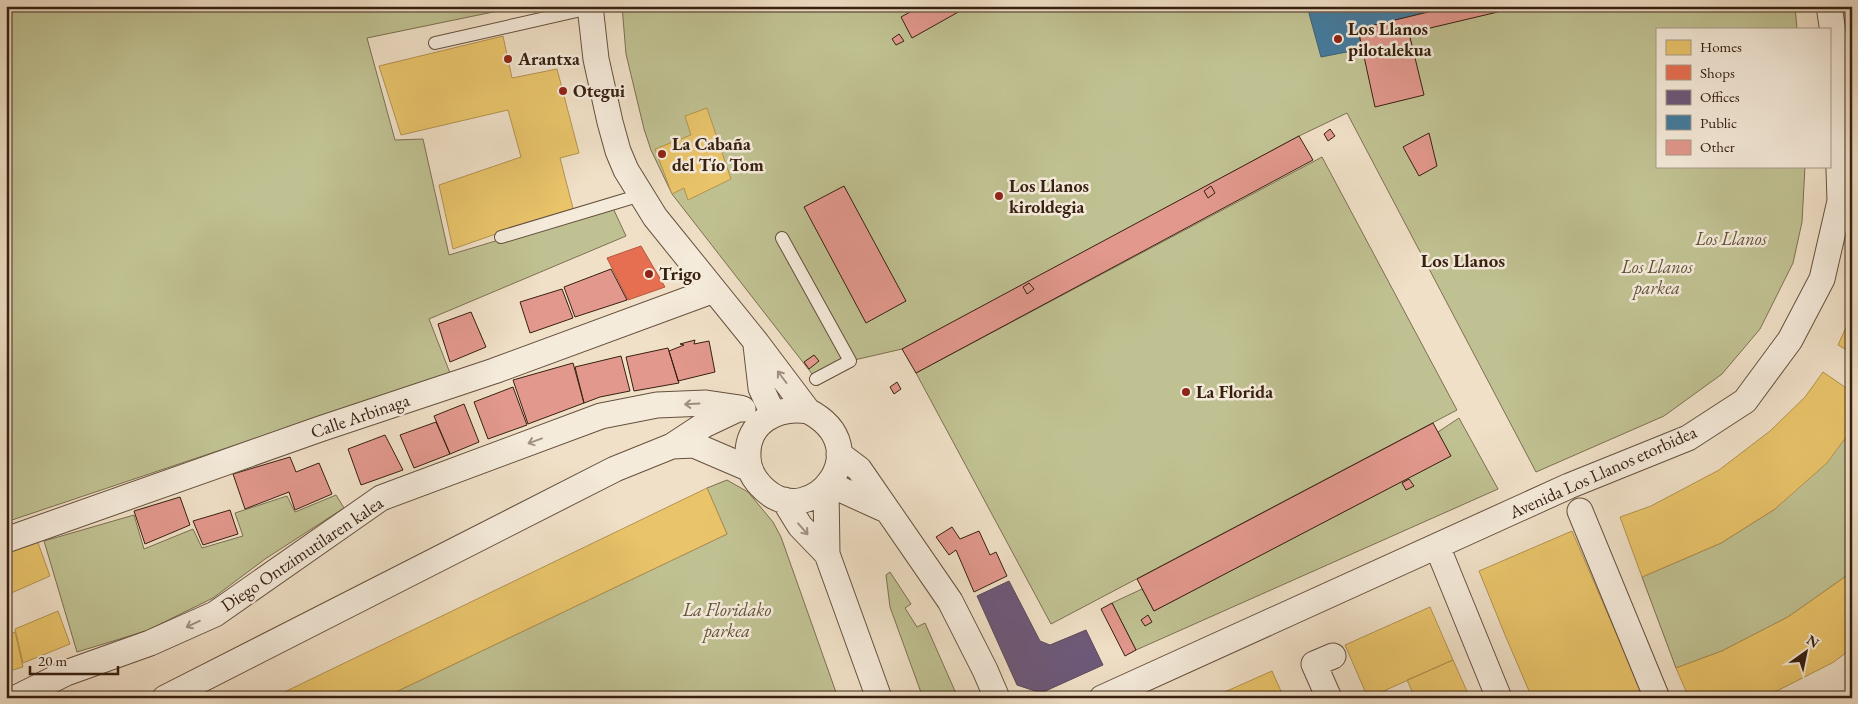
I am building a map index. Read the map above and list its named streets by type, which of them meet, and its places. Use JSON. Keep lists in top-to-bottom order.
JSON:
{
  "streets": {
    "street": ["Calle Arbinaga", "Avenida Los Llanos etorbidea", "Diego Ontzimutilaren kalea"]
  },
  "districts": ["Los Llanos"],
  "parks": ["Los Llanos", "Los Llanos parkea", "La Floridako parkea"],
  "places": [
    "Los Llanos pilotalekua",
    "Arantxa",
    "Otegui",
    "La Cabaña del Tío Tom",
    "Los Llanos kiroldegia",
    "Trigo",
    "La Florida"
  ],
  "legend": [
    "Homes",
    "Shops",
    "Offices",
    "Public",
    "Other"
  ],
  "scale_bar": "20 m",
  "north": "top right"
}
